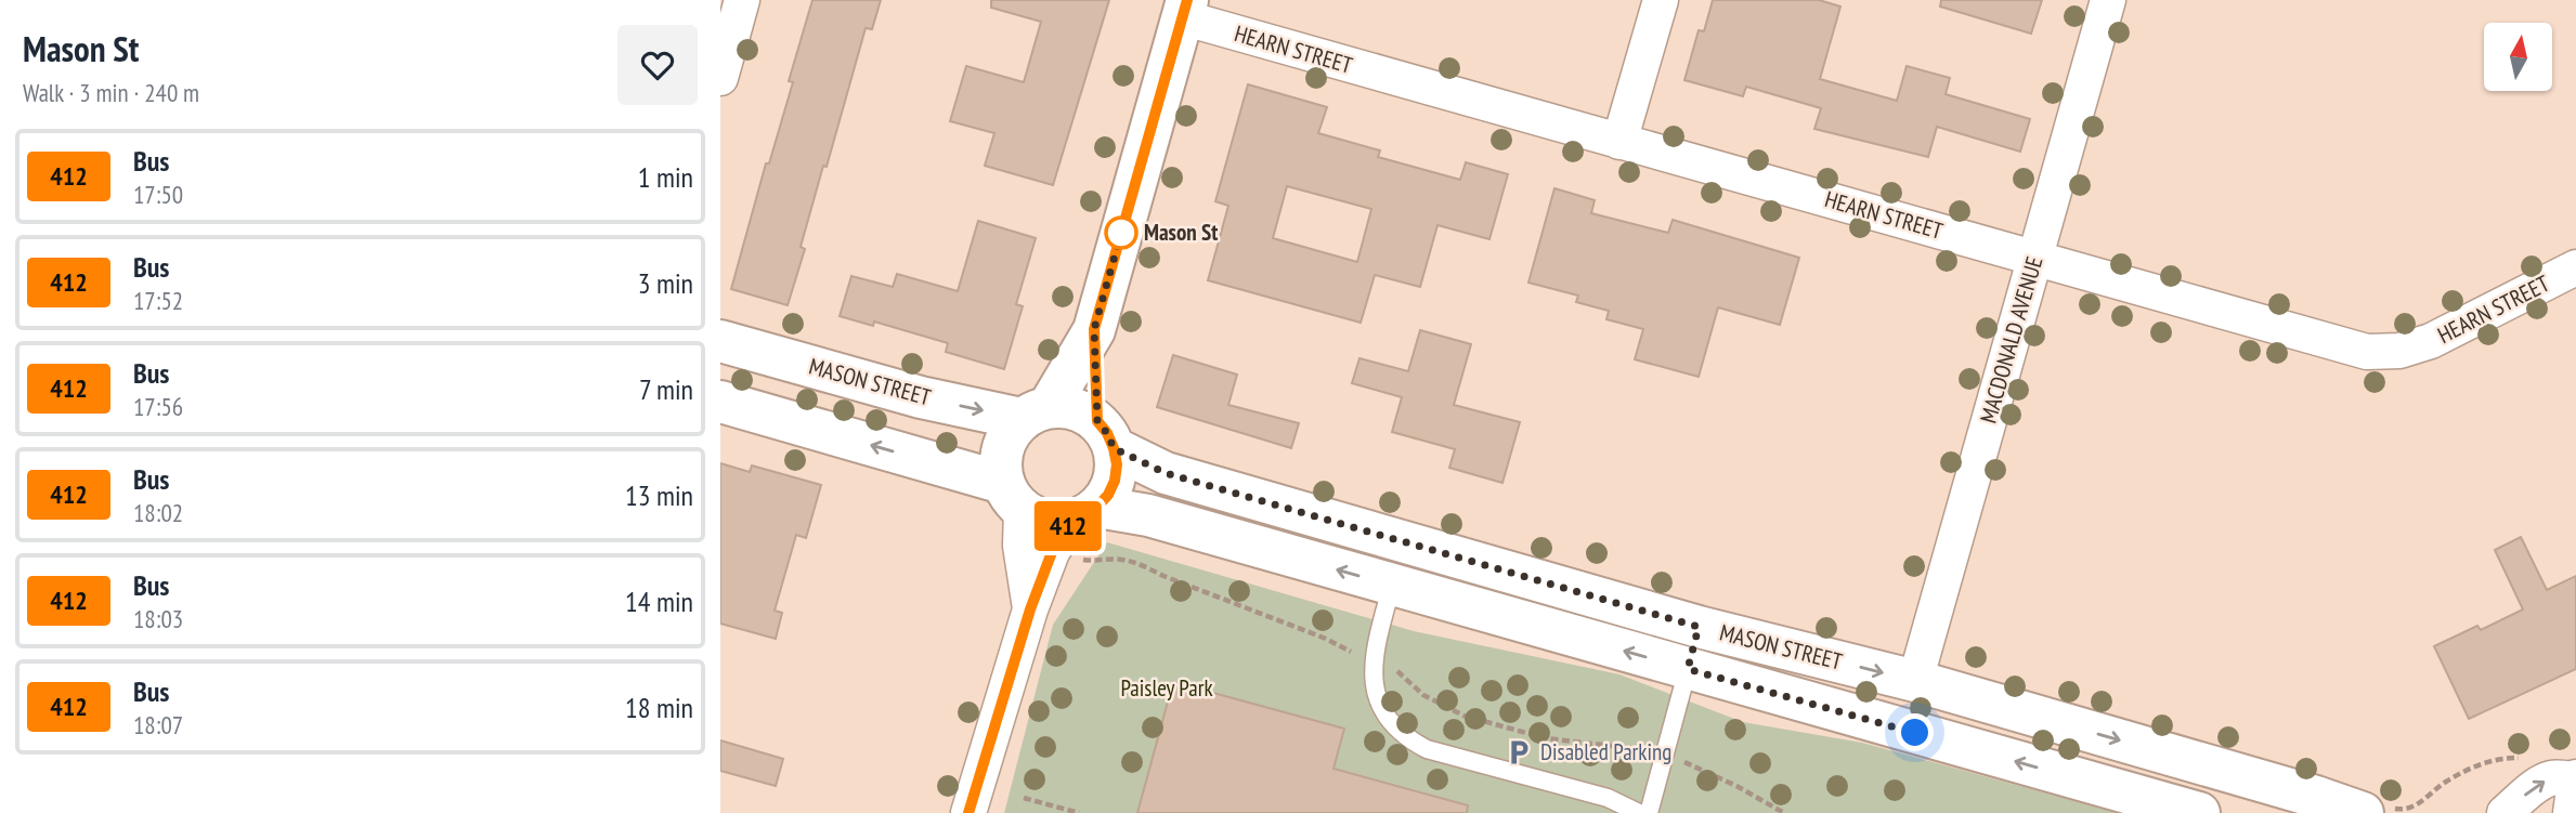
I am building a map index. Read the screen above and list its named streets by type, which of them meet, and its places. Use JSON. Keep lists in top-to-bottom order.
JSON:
{
  "streets": {
    "street": ["HEARN STREET", "MACDONALD AVENUE", "MASON STREET"]
  },
  "crossings": [
    ["HEARN STREET", "MACDONALD AVENUE"],
    ["MACDONALD AVENUE", "MASON STREET"]
  ],
  "parks": ["Paisley Park"],
  "places": {
    "other": ["Mason St"],
    "parking": ["Disabled Parking"]
  },
  "lines": ["bus line 412"],
  "north": "top",
  "page": {
    "heading": ["Mason St", "Walk · 3 min · 240 m"],
    "on_map": "412",
    "list": [
      {
        "mark": "412",
        "name": "Bus",
        "note": "17:50",
        "value": "1 min"
      },
      {
        "mark": "412",
        "name": "Bus",
        "note": "17:52",
        "value": "3 min"
      },
      {
        "mark": "412",
        "name": "Bus",
        "note": "17:56",
        "value": "7 min"
      },
      {
        "mark": "412",
        "name": "Bus",
        "note": "18:02",
        "value": "13 min"
      },
      {
        "mark": "412",
        "name": "Bus",
        "note": "18:03",
        "value": "14 min"
      },
      {
        "mark": "412",
        "name": "Bus",
        "note": "18:07",
        "value": "18 min"
      }
    ]
  }
}
